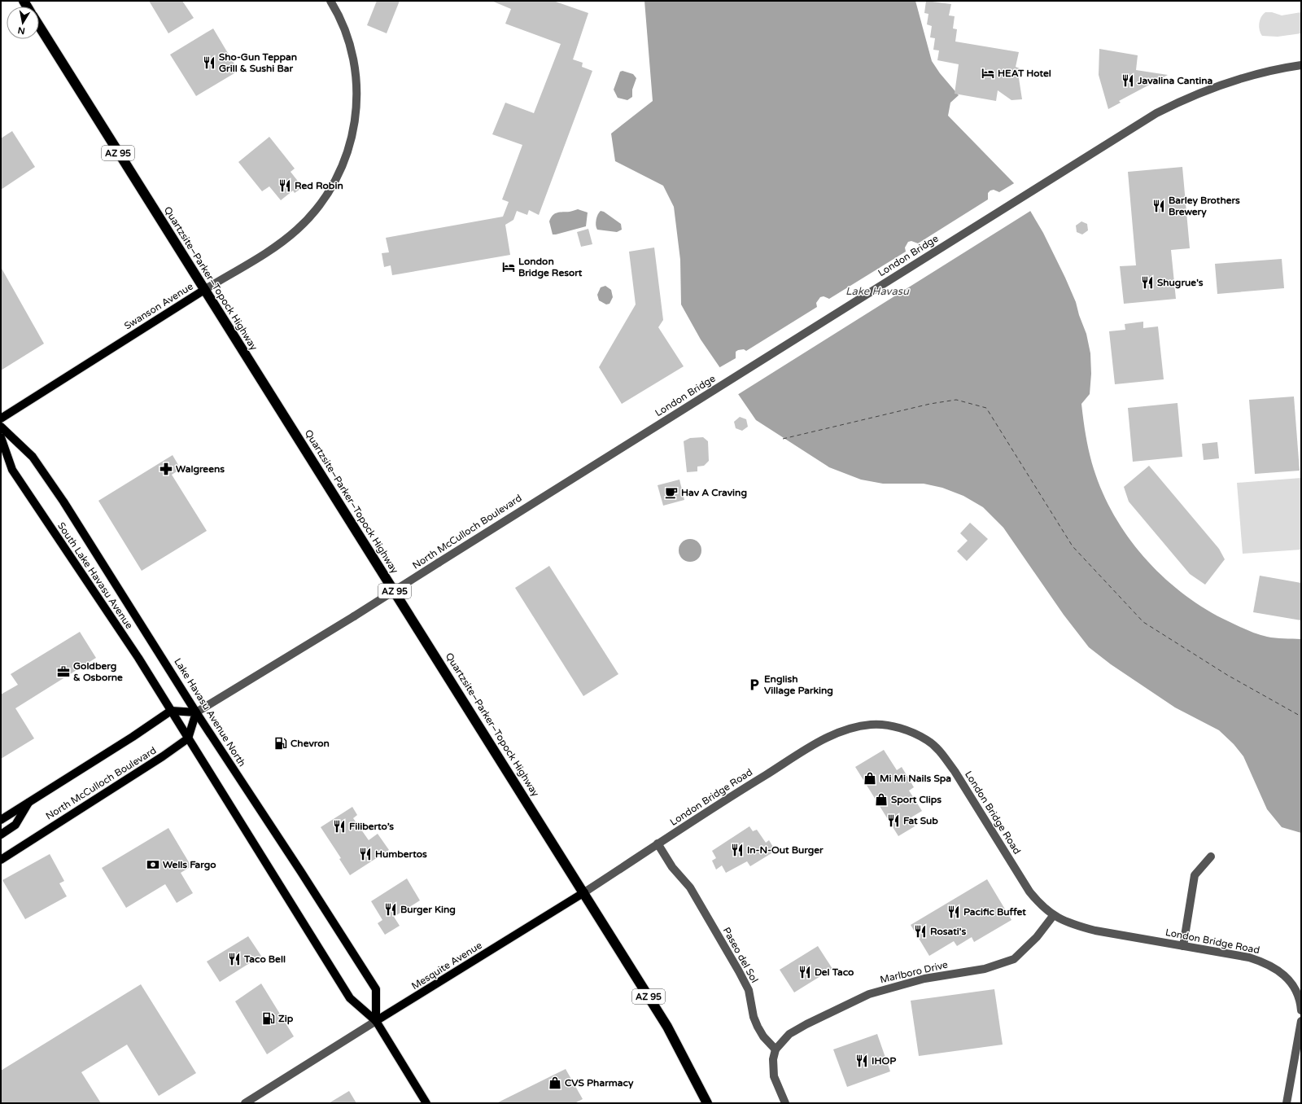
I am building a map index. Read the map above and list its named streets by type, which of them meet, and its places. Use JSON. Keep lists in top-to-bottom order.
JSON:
{
  "streets": {
    "highway": ["AZ 95", "Quartzsite–Parker–Topock Highway"],
    "main road": [
      "Swanson Avenue",
      "North McCulloch Boulevard",
      "South Lake Havasu Avenue",
      "Lake Havasu Avenue North",
      "Mesquite Avenue"
    ],
    "street": [
      "London Bridge",
      "London Bridge Road",
      "Paseo del Sol",
      "Marlboro Drive"
    ]
  },
  "crossings": [
    ["London Bridge", "North McCulloch Boulevard"],
    ["Quartzsite–Parker–Topock Highway", "Swanson Avenue"],
    ["Quartzsite–Parker–Topock Highway", "Mesquite Avenue"],
    ["North McCulloch Boulevard", "South Lake Havasu Avenue"],
    ["North McCulloch Boulevard", "Lake Havasu Avenue North"],
    ["Lake Havasu Avenue North", "Mesquite Avenue"],
    ["London Bridge Road", "Paseo del Sol"],
    ["London Bridge Road", "Mesquite Avenue"],
    ["London Bridge Road", "Marlboro Drive"],
    ["Paseo del Sol", "Mesquite Avenue"],
    ["Paseo del Sol", "Marlboro Drive"]
  ],
  "water": ["Lake Havasu"],
  "places": {
    "restaurant": [
      "Sho-Gun Teppan Grill & Sushi Bar",
      "Javalina Cantina",
      "Red Robin",
      "Barley Brothers Brewery",
      "Shugrue's",
      "Fat Sub",
      "Filiberto’s",
      "In-N-Out Burger",
      "Humbertos",
      "Burger King",
      "Pacific Buffet",
      "Rosati's",
      "Taco Bell",
      "Del Taco",
      "IHOP"
    ],
    "hotel": ["HEAT Hotel", "London Bridge Resort"],
    "pharmacy": ["Walgreens"],
    "cafe": ["Hav A Craving"],
    "office": ["Goldberg & Osborne"],
    "parking": ["English Village Parking"],
    "fuel station": ["Chevron", "Zip"],
    "shop": ["Mi Mi Nails Spa", "Sport Clips", "CVS Pharmacy"],
    "bank": ["Wells Fargo"]
  },
  "north": "bottom"
}
